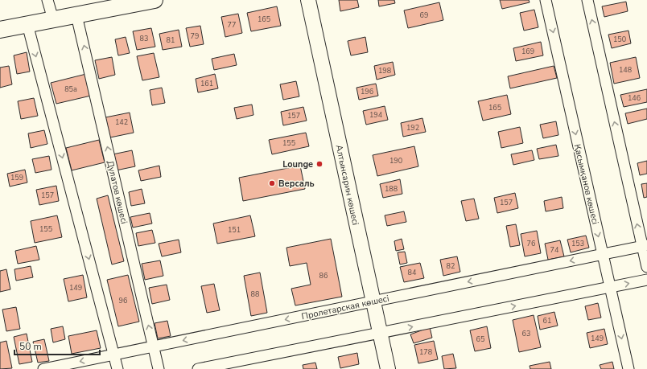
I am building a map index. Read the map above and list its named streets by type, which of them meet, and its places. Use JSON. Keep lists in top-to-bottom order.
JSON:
{
  "streets": {
    "street": [
      "Қасымқанов көшесі",
      "Алтынсарин көшесі",
      "Дулатов көшесі",
      "Пролетарская көшесі"
    ]
  },
  "crossings": [
    ["Қасымқанов көшесі", "Пролетарская көшесі"],
    ["Алтынсарин көшесі", "Пролетарская көшесі"],
    ["Дулатов көшесі", "Пролетарская көшесі"]
  ],
  "places": ["Lounge", "Версаль"],
  "house_numbers": [
    "69",
    "165",
    "77",
    "79",
    "83",
    "150",
    "81",
    "169",
    "148",
    "198",
    "161",
    "85а",
    "196",
    "146",
    "165",
    "194",
    "157",
    "142",
    "192",
    "155",
    "190",
    "159",
    "188",
    "157",
    "157",
    "155",
    "151",
    "76",
    "153",
    "74",
    "82",
    "84",
    "86",
    "149",
    "88",
    "96",
    "61",
    "63",
    "149",
    "65",
    "178"
  ],
  "scale_bar": "50 m"
}
